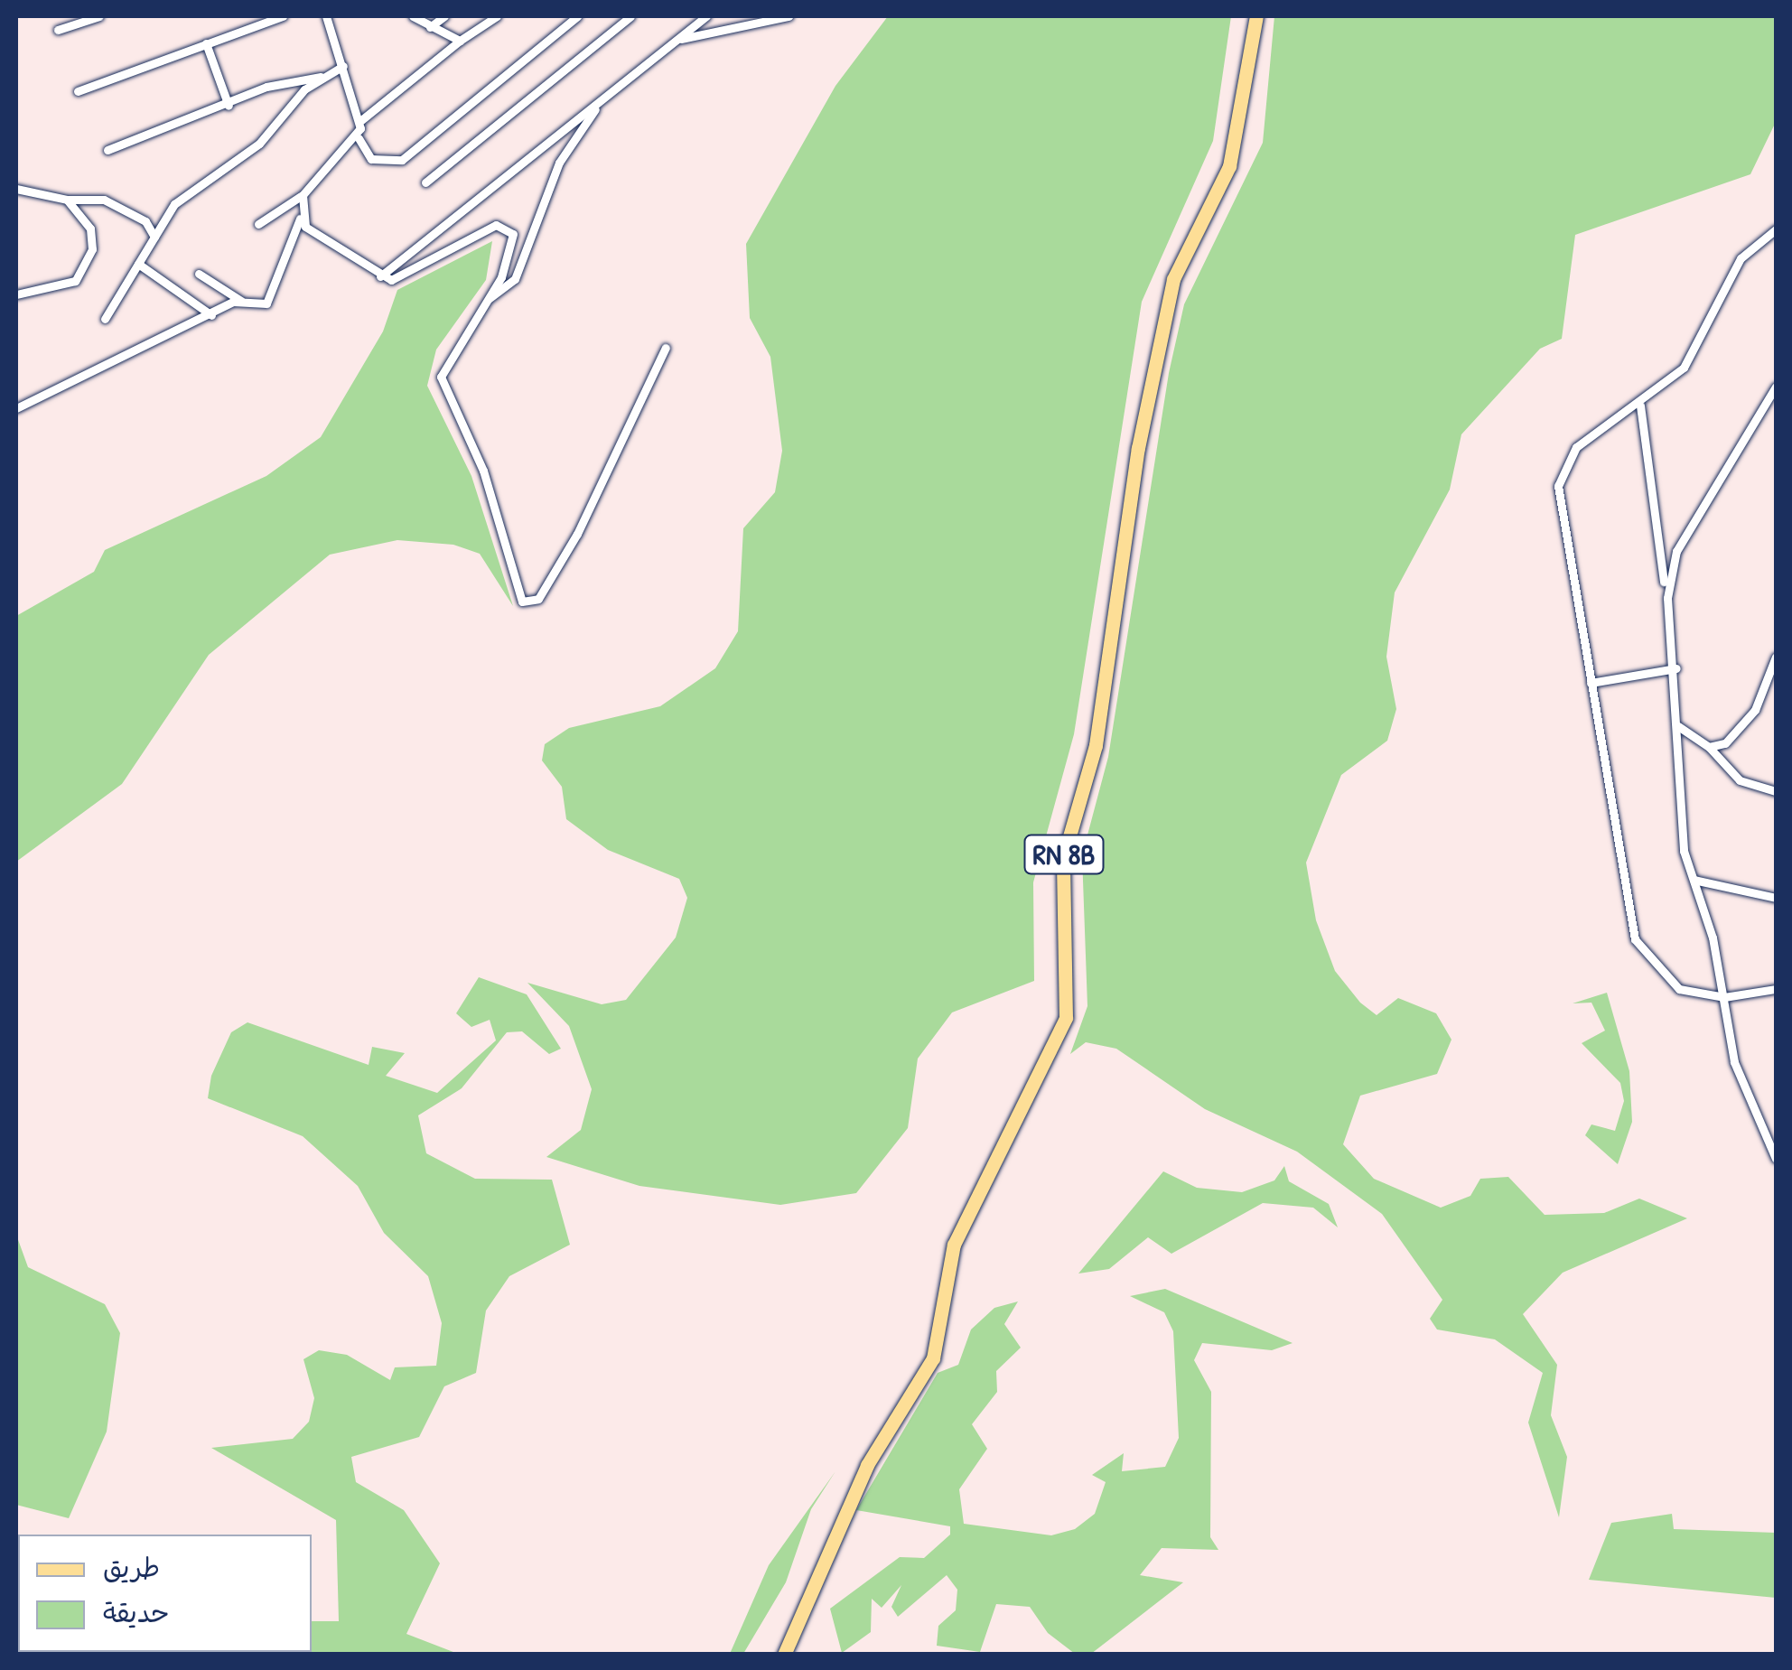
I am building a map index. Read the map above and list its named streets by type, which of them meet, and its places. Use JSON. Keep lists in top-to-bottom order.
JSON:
{
  "streets": {
    "main road": ["RN 8B"]
  },
  "legend": ["طريق", "حديقة"]
}
